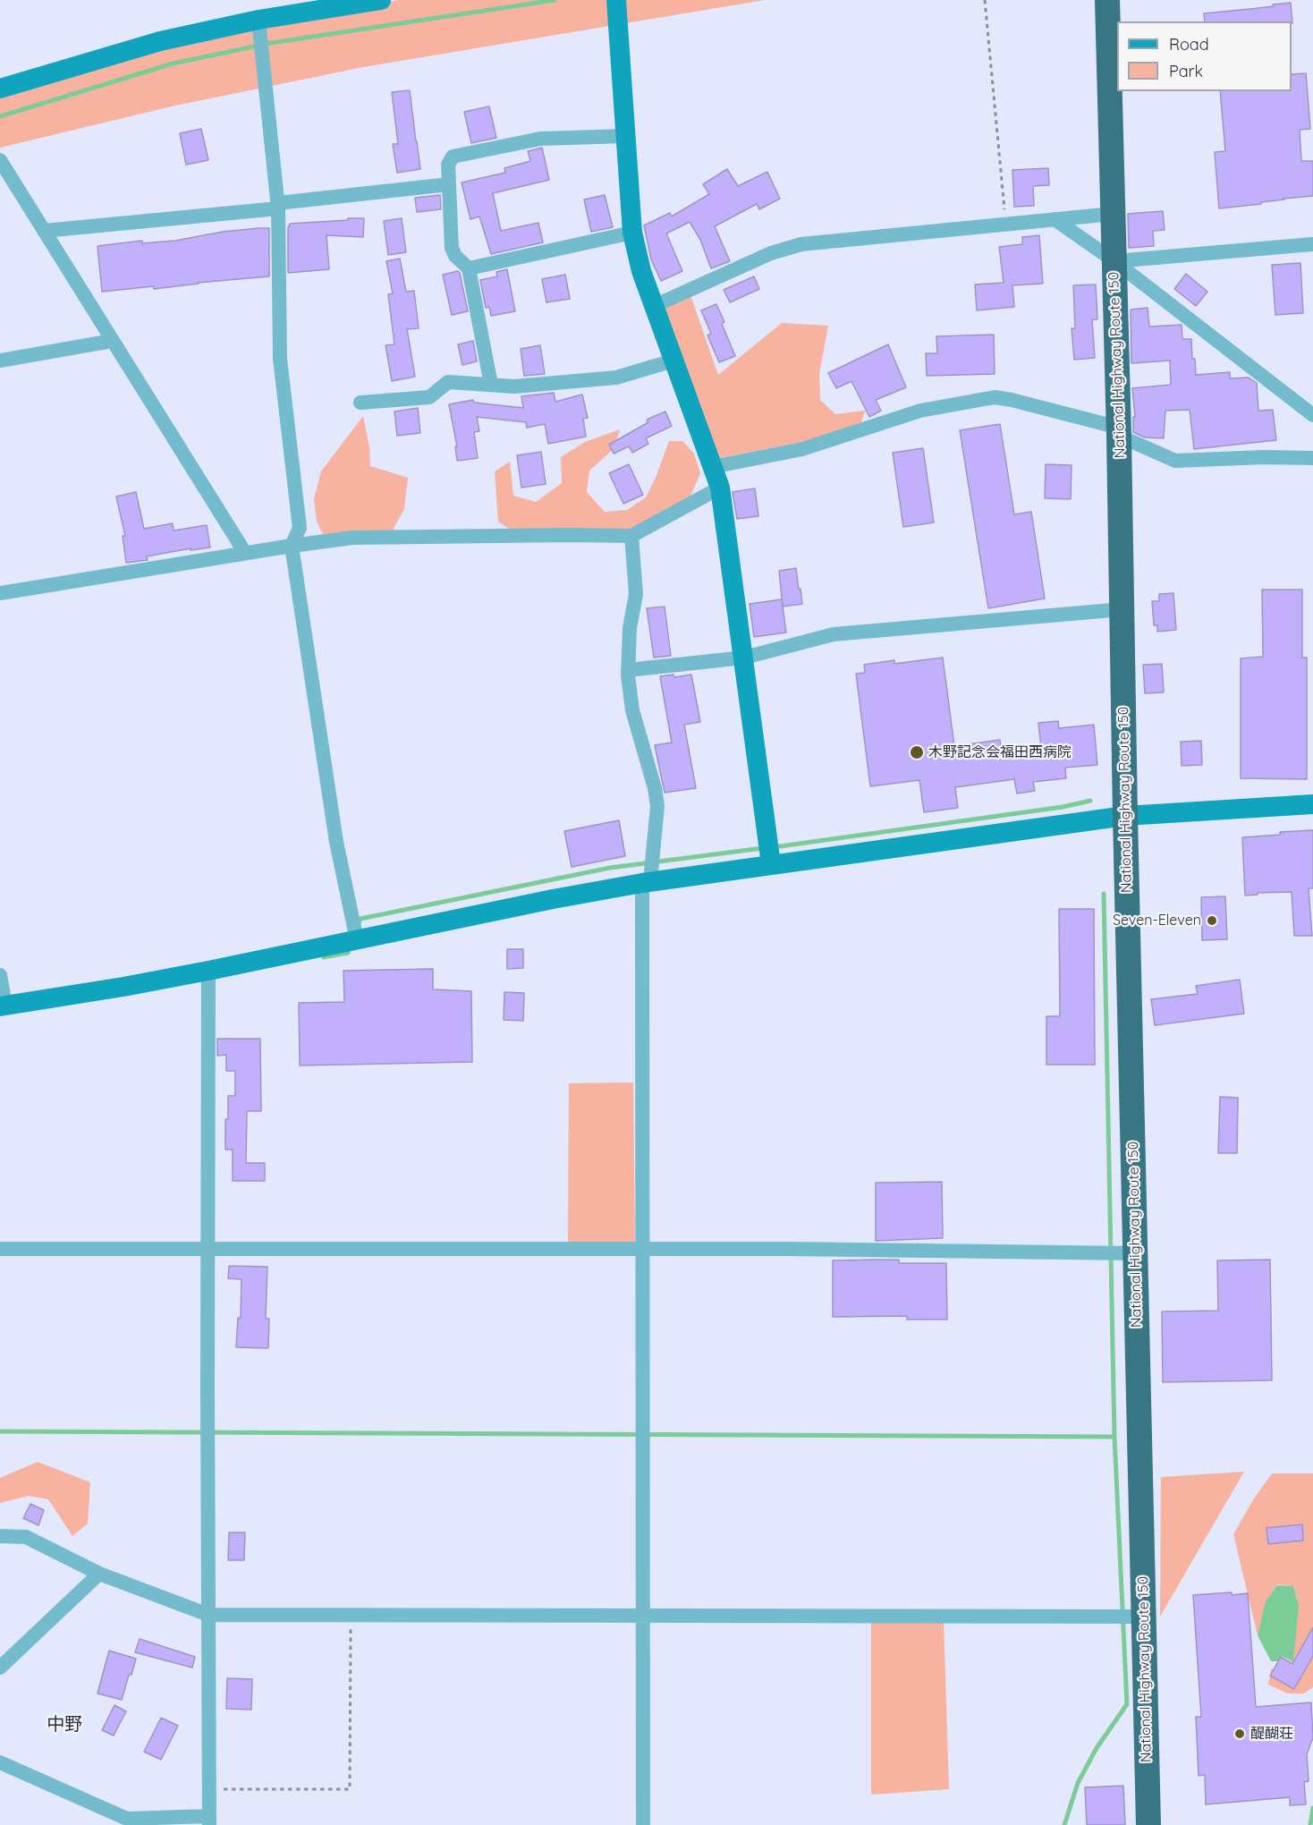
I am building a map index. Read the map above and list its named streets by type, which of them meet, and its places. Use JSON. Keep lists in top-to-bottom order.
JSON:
{
  "streets": {
    "highway": ["National Highway Route 150"]
  },
  "districts": ["中野"],
  "places": ["木野記念会福田西病院", "Seven-Eleven", "醍醐荘"],
  "legend": ["Road", "Park"]
}
